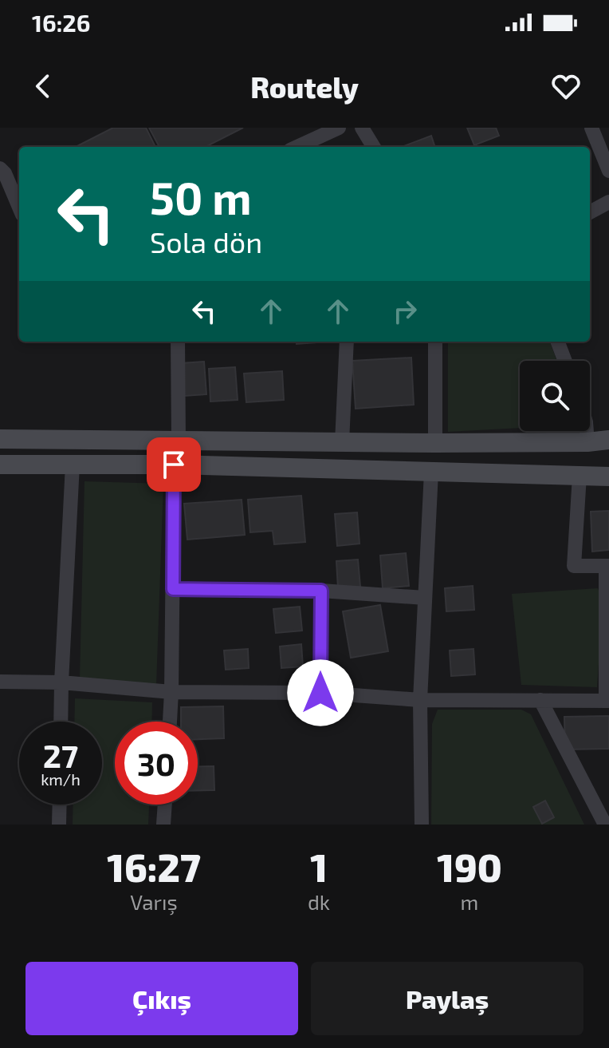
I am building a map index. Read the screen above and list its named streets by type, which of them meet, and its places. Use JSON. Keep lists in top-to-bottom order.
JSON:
{
  "page": {
    "status": "16:26",
    "header": "Routely",
    "turn": ["50 m", "Sola dön"],
    "speed": "27 km/h",
    "limit": "30",
    "eta": [
      "16:27",
      "Varış",
      "1",
      "dk",
      "190",
      "m"
    ],
    "buttons": ["Çıkış", "Paylaş"]
  }
}
